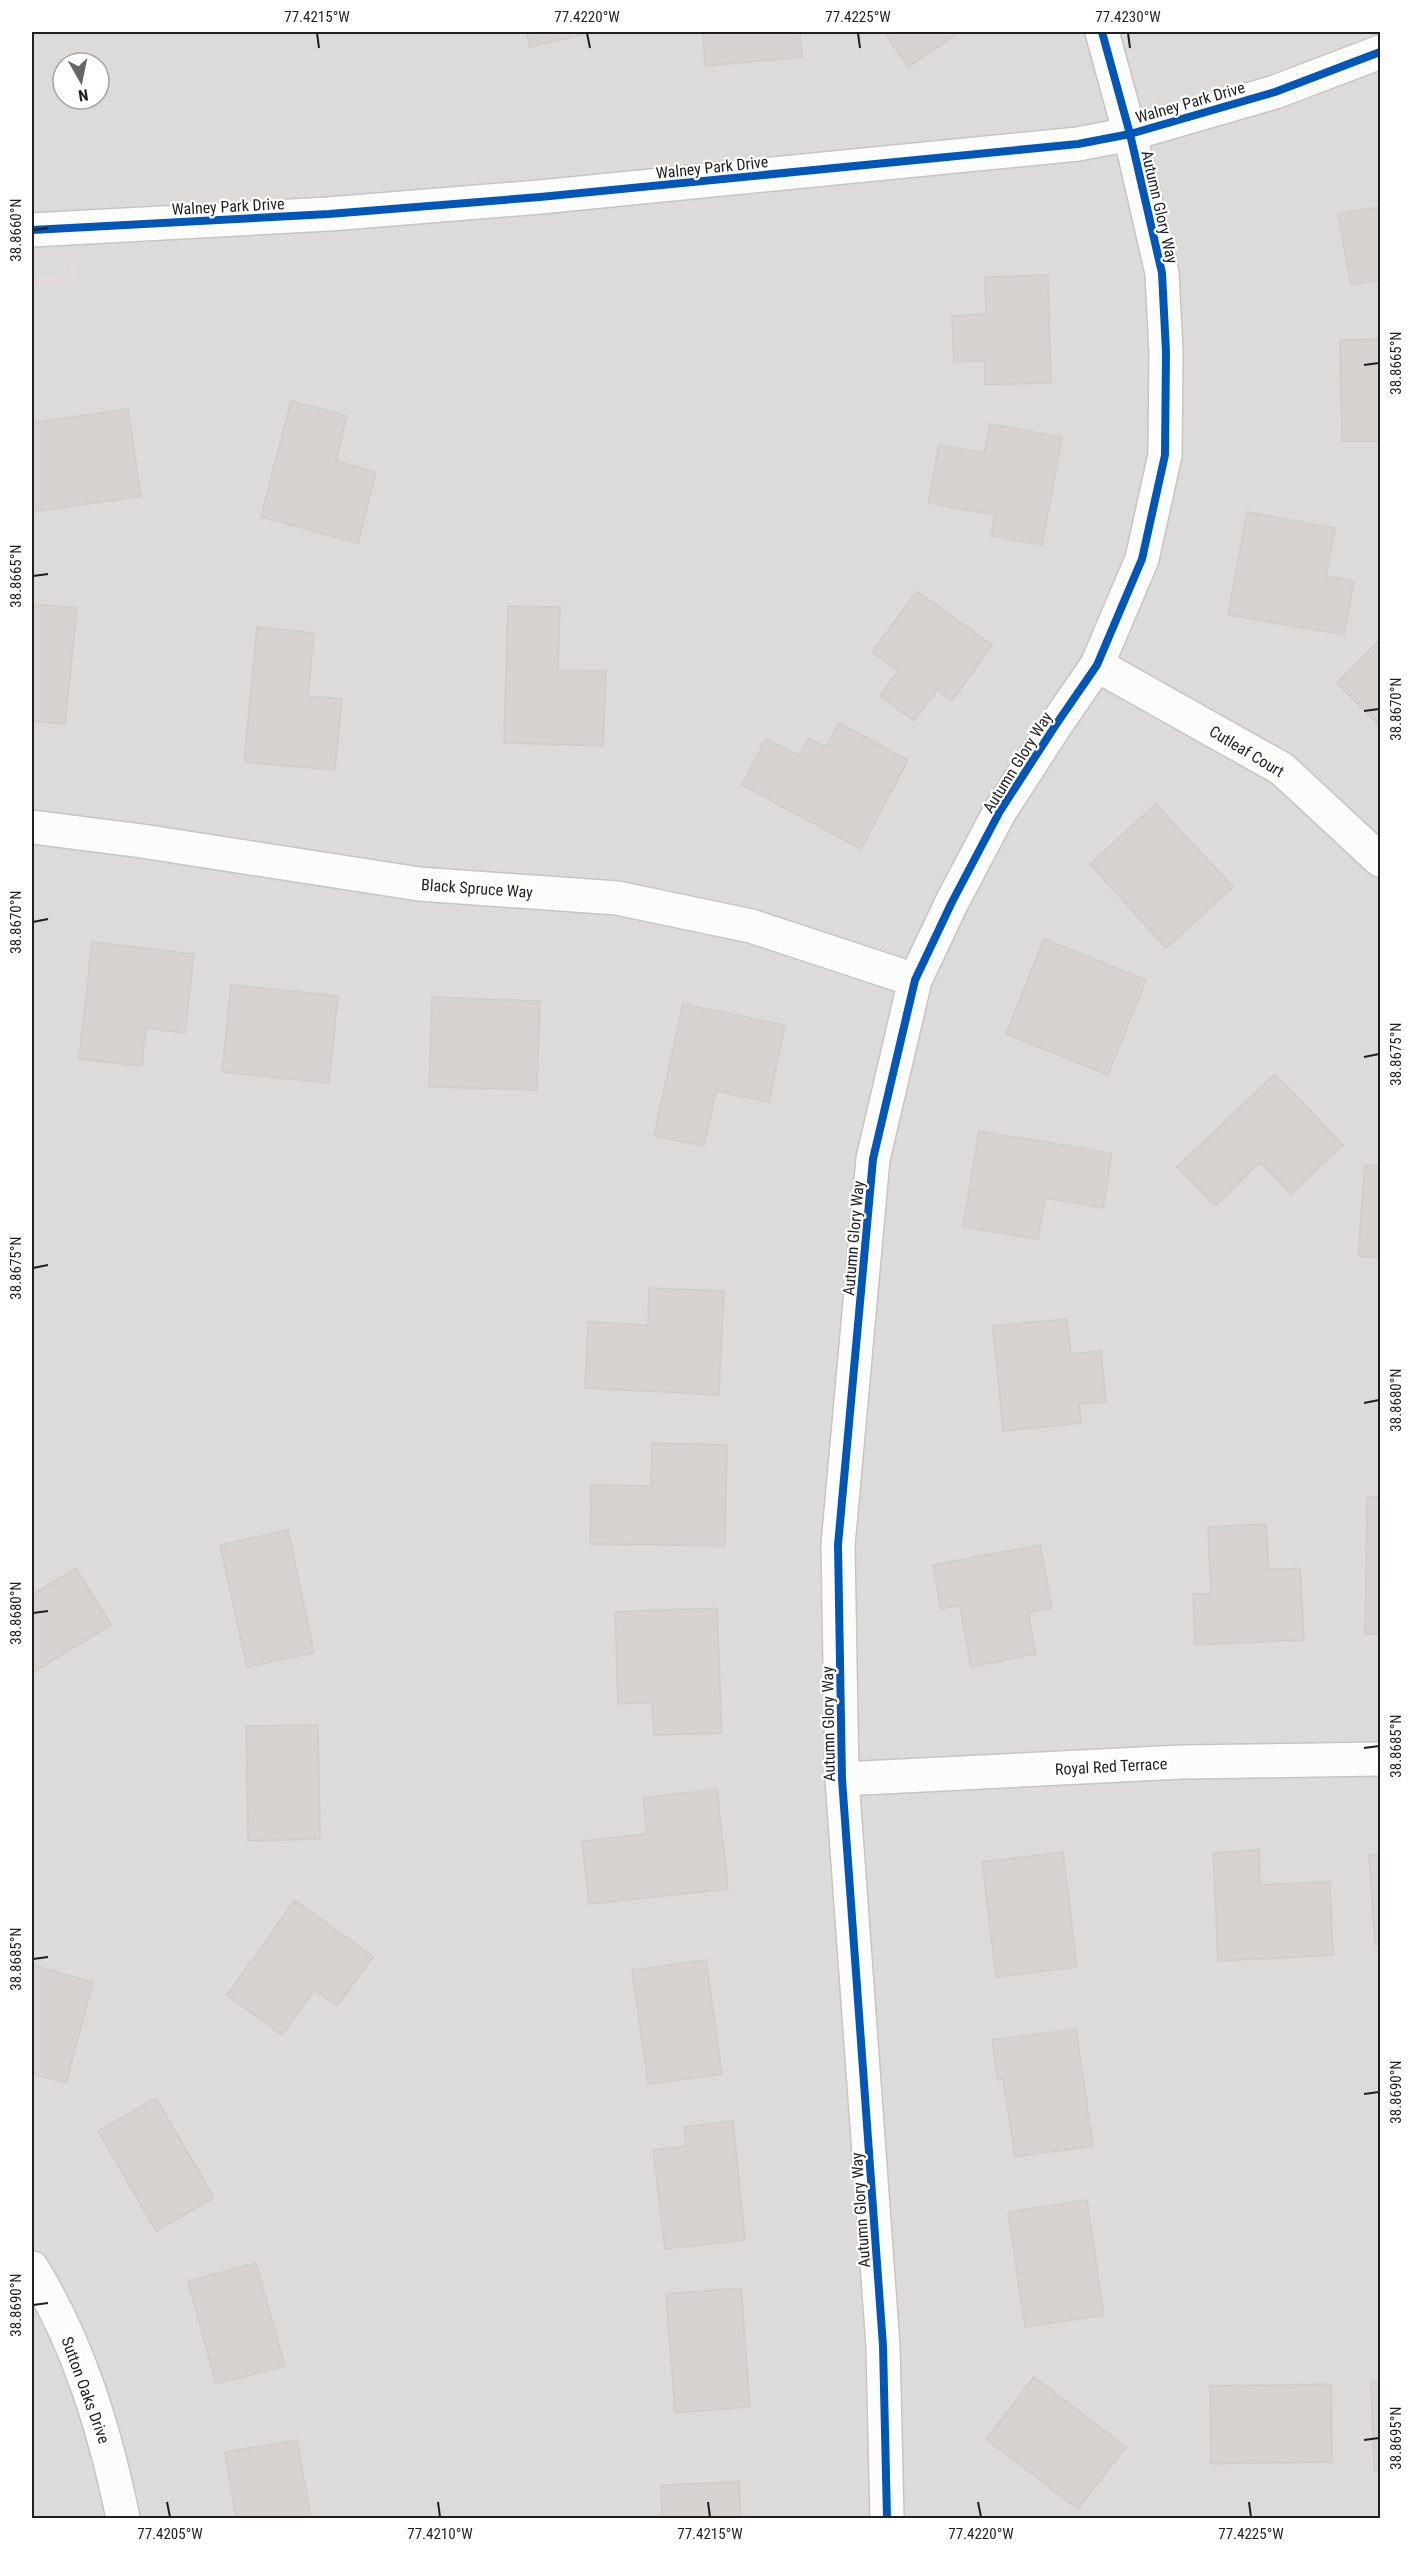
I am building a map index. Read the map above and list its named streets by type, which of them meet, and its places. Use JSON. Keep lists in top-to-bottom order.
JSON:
{
  "streets": {
    "street": [
      "Walney Park Drive",
      "Autumn Glory Way",
      "Cutleaf Court",
      "Black Spruce Way",
      "Royal Red Terrace",
      "Sutton Oaks Drive"
    ]
  },
  "crossings": [
    ["Walney Park Drive", "Autumn Glory Way"],
    ["Autumn Glory Way", "Cutleaf Court"],
    ["Autumn Glory Way", "Black Spruce Way"],
    ["Autumn Glory Way", "Royal Red Terrace"]
  ],
  "north": "bottom",
  "coordinates": [
    "77.4215°W",
    "77.4220°W",
    "77.4225°W",
    "77.4230°W",
    "38.8660°N",
    "38.8665°N",
    "38.8670°N",
    "38.8675°N",
    "38.8680°N",
    "38.8685°N",
    "38.8690°N",
    "38.8695°N",
    "77.4205°W",
    "77.4210°W"
  ]
}
